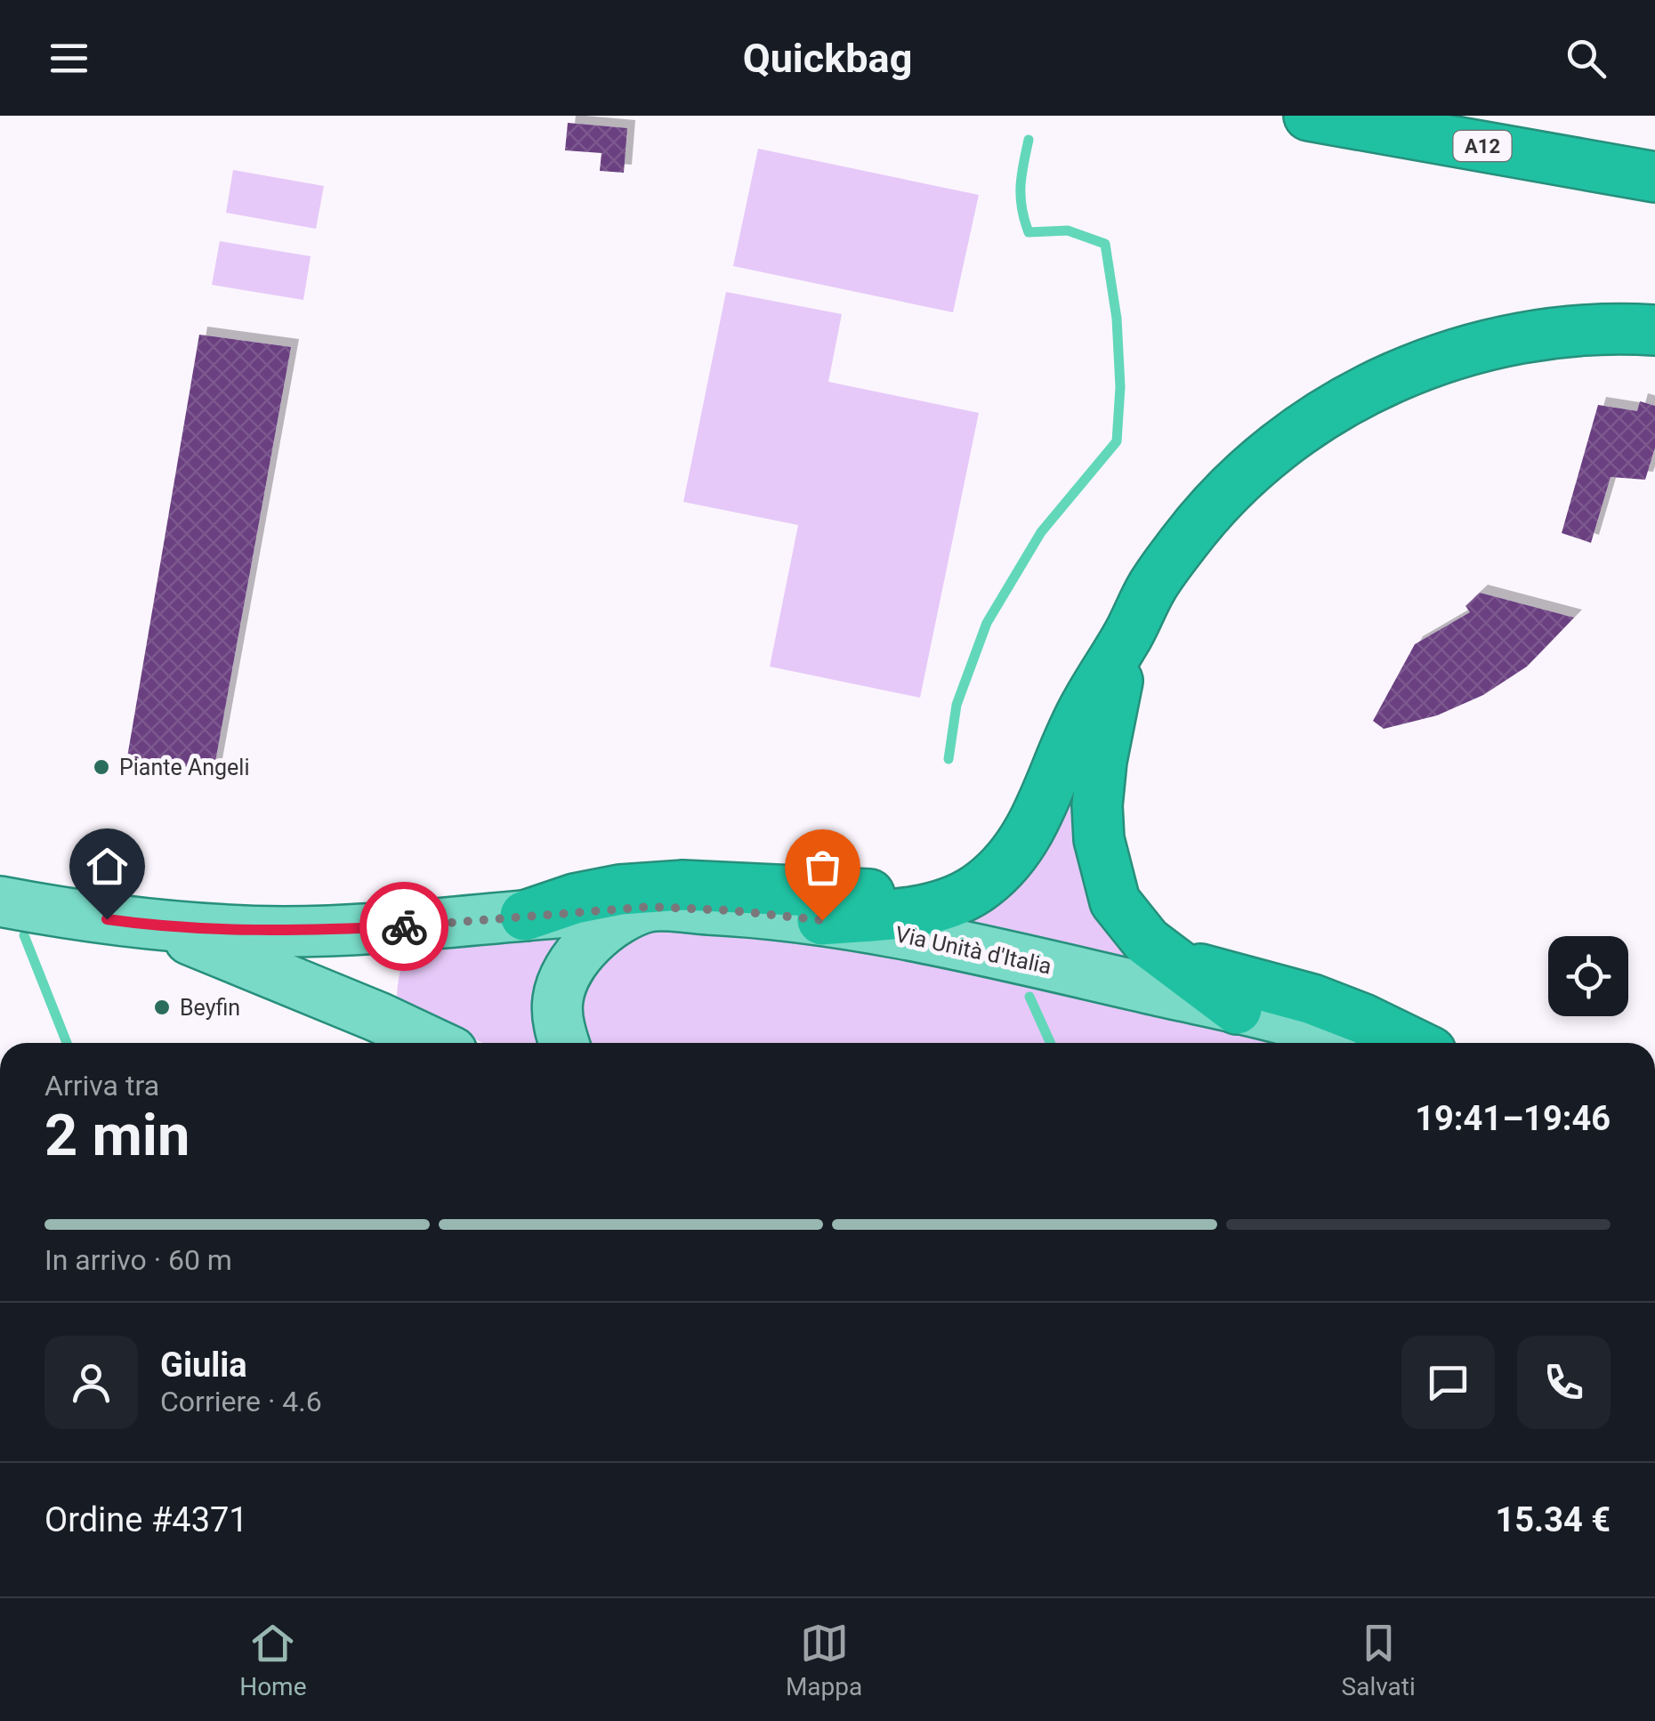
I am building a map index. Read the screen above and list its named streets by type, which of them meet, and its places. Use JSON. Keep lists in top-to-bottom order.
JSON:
{
  "streets": {
    "highway": ["A12"],
    "main road": ["Via Unità d'Italia"]
  },
  "places": ["Piante Angeli", "Beyfin"],
  "page": {
    "header": "Quickbag",
    "heading": ["2 min", "Arriva tra", "19:41–19:46"],
    "panel": [
      "Giulia",
      "Corriere · 4.6",
      "Ordine #4371",
      "15.34 €"
    ],
    "bar": "In arrivo · 60 m",
    "tabs": ["Home", "Mappa", "Salvati"]
  }
}
